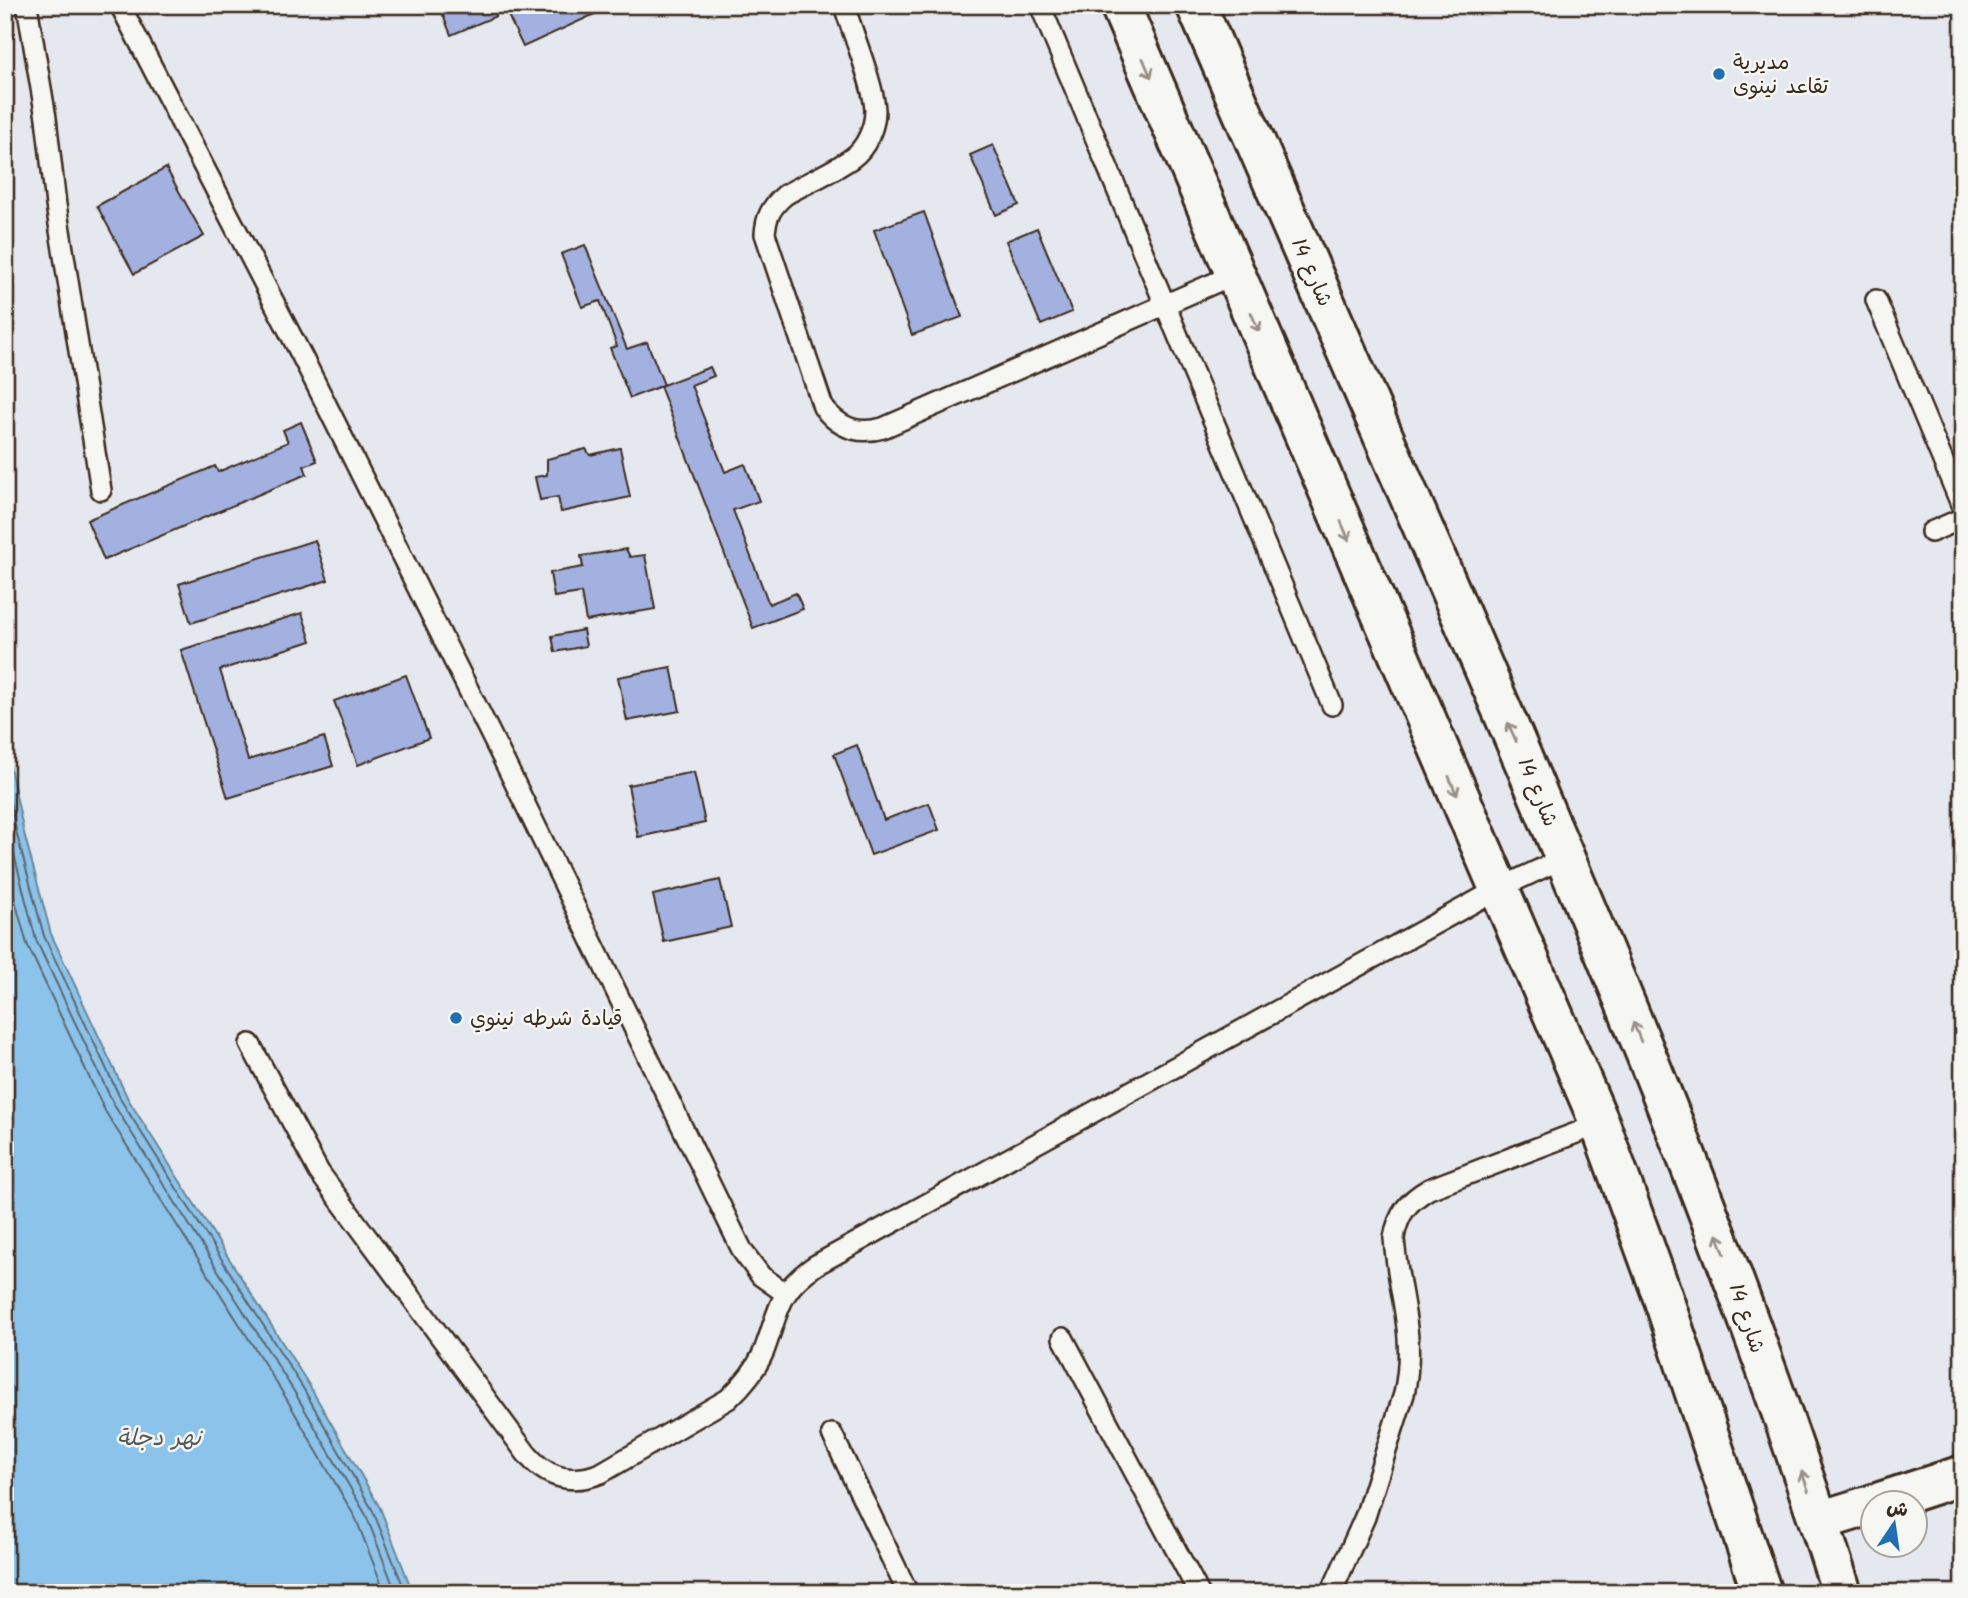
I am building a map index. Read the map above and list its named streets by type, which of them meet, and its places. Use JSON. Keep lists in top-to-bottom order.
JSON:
{
  "streets": {
    "street": ["شارع 14"]
  },
  "water": ["نهر دجلة"],
  "places": ["مديرية تقاعد نينوى", "قيادة شرطه نينوي"],
  "north": "top"
}
